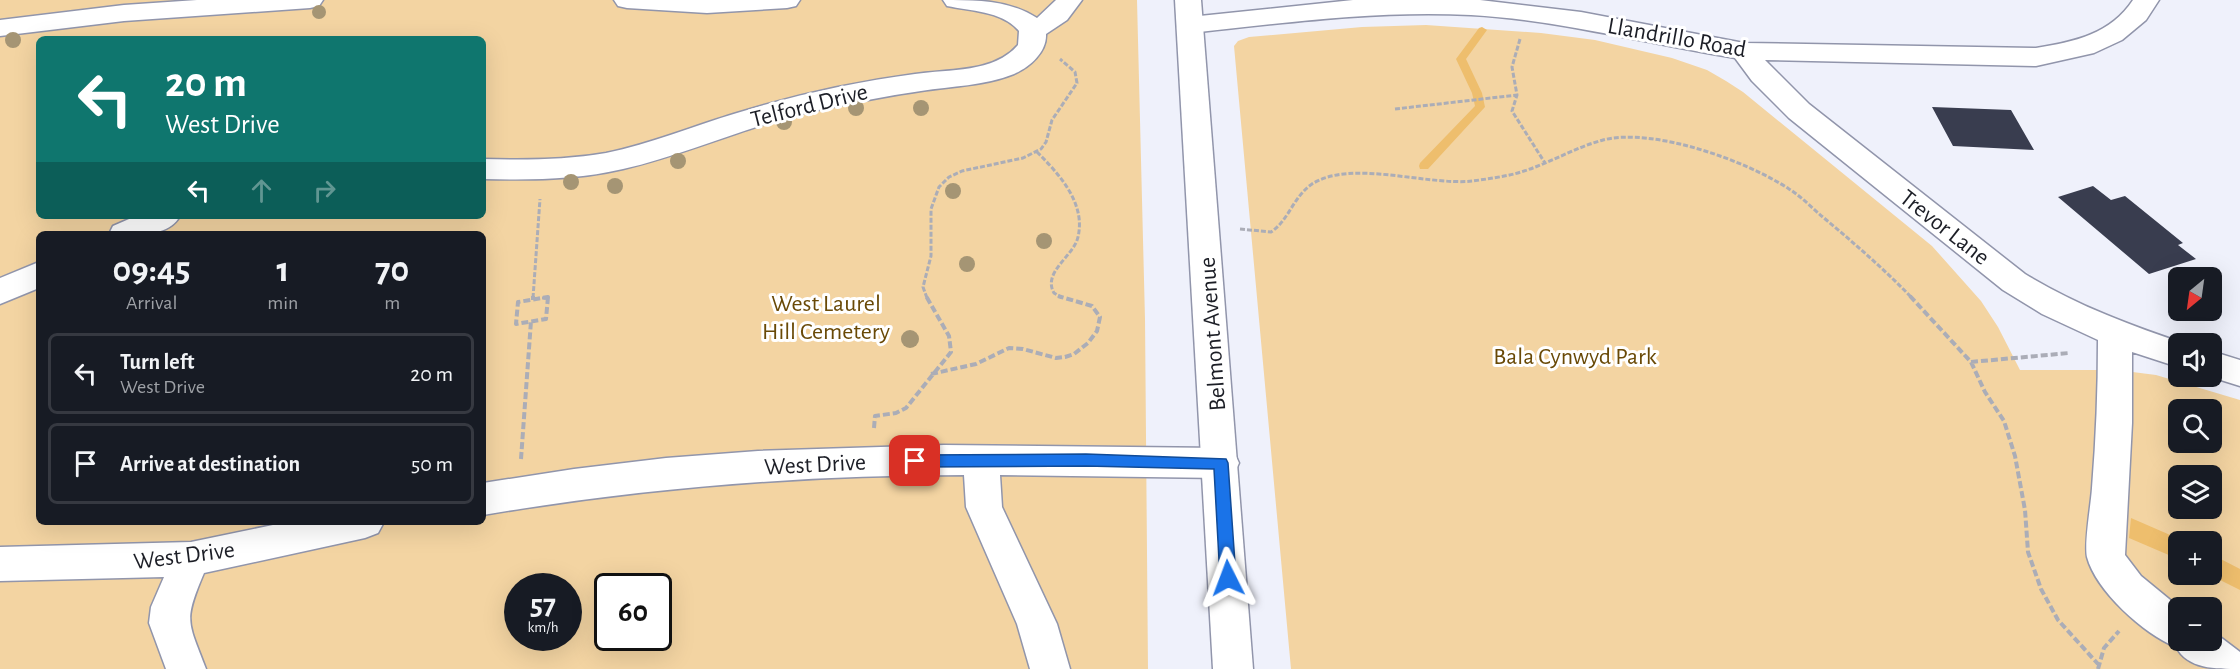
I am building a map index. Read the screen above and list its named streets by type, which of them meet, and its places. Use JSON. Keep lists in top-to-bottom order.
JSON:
{
  "streets": {
    "street": [
      "Llandrillo Road",
      "Telford Drive",
      "Trevor Lane",
      "Belmont Avenue",
      "West Drive"
    ]
  },
  "crossings": [
    ["Llandrillo Road", "Trevor Lane"],
    ["Llandrillo Road", "Belmont Avenue"],
    ["Belmont Avenue", "West Drive"]
  ],
  "parks": ["West Laurel Hill Cemetery", "Bala Cynwyd Park"],
  "north": "bottom left",
  "page": {
    "turn": ["20 m", "West Drive"],
    "eta": [
      "09:45",
      "Arrival",
      "1",
      "min",
      "70",
      "m"
    ],
    "map_buttons": ["+", "−"],
    "list": [
      {
        "name": "Turn left",
        "note": "West Drive",
        "value": "20 m"
      },
      {
        "name": "Arrive at destination",
        "value": "50 m"
      }
    ],
    "speed": "57 km/h",
    "limit": "60"
  }
}
